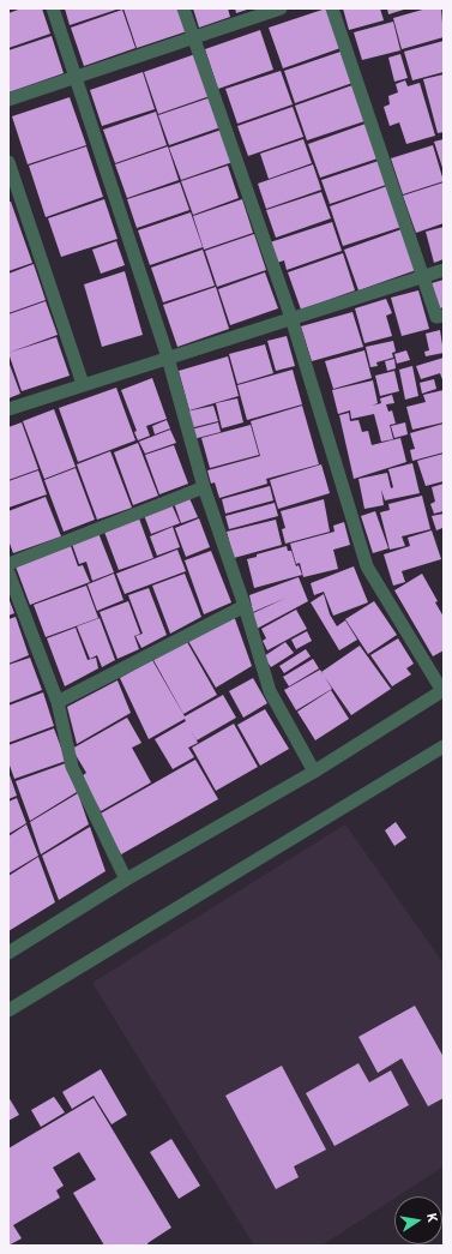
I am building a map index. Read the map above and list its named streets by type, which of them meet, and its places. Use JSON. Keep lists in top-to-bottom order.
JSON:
{
  "north": "right"
}
